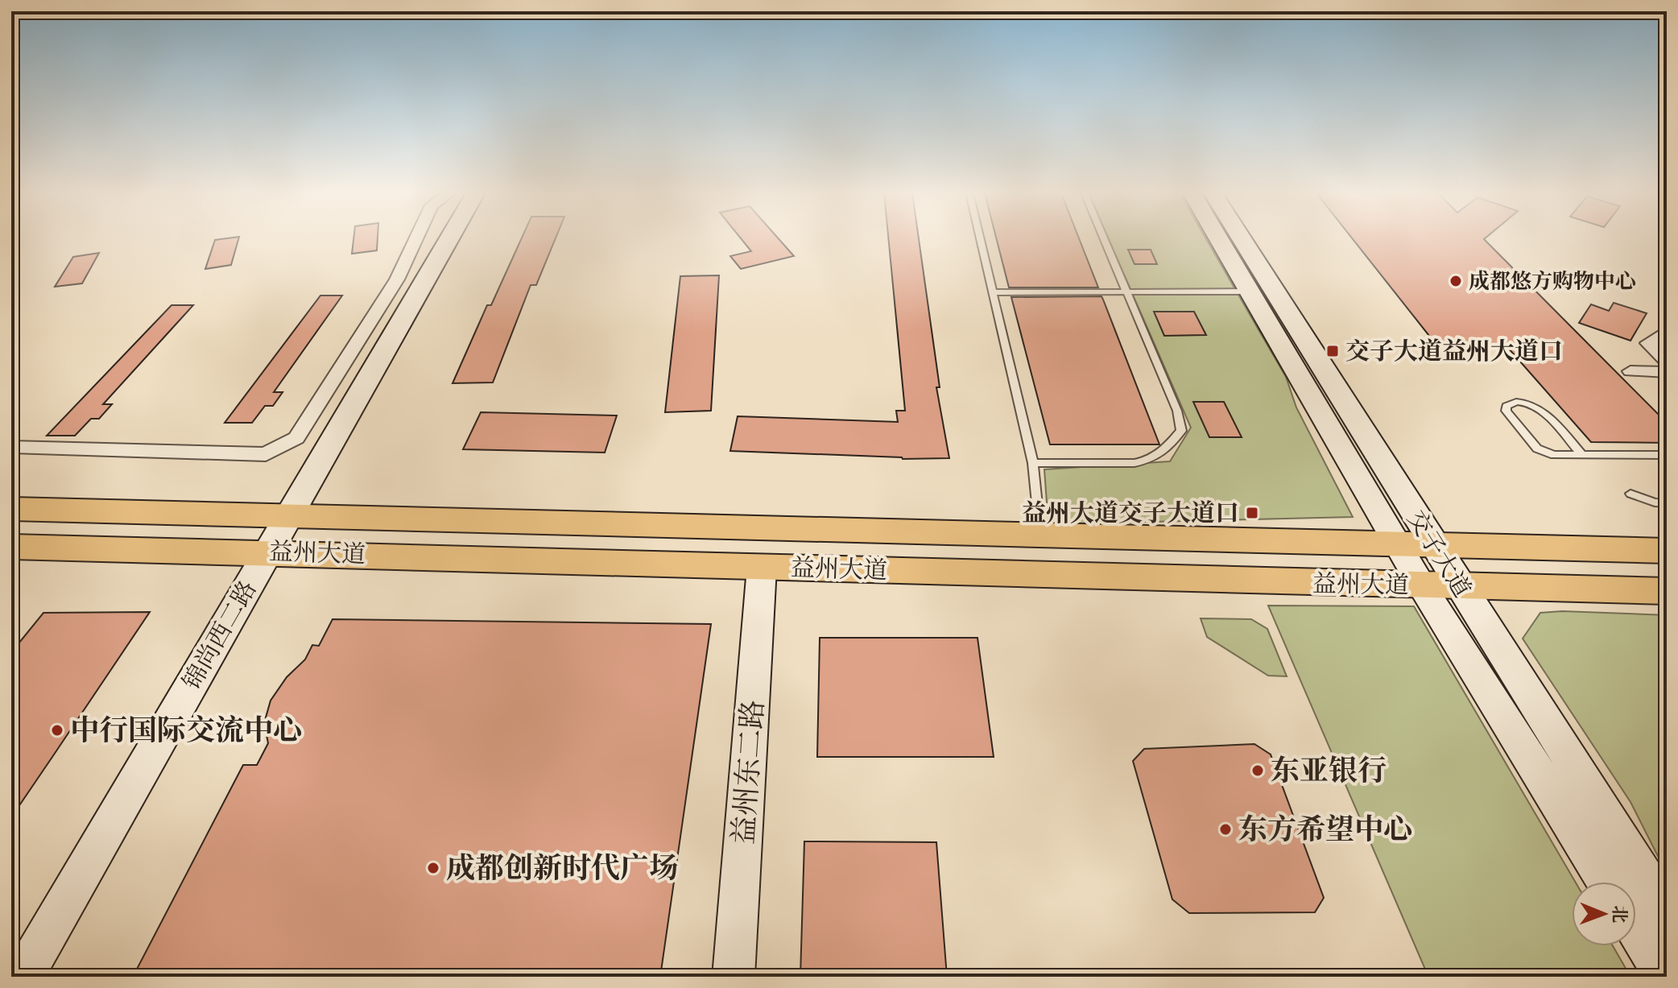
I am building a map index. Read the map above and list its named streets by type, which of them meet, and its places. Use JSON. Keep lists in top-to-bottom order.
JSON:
{
  "streets": {
    "main road": [
      "益州大道",
      "交子大道",
      "锦尚西二路",
      "益州东二路"
    ]
  },
  "crossings": [
    ["益州大道", "交子大道"],
    ["益州大道", "锦尚西二路"],
    ["益州大道", "益州东二路"]
  ],
  "places": {
    "other": [
      "成都悠方购物中心",
      "中行国际交流中心",
      "东亚银行",
      "东方希望中心",
      "成都创新时代广场"
    ],
    "transit": ["交子大道益州大道口", "益州大道交子大道口"]
  },
  "north": "right"
}
